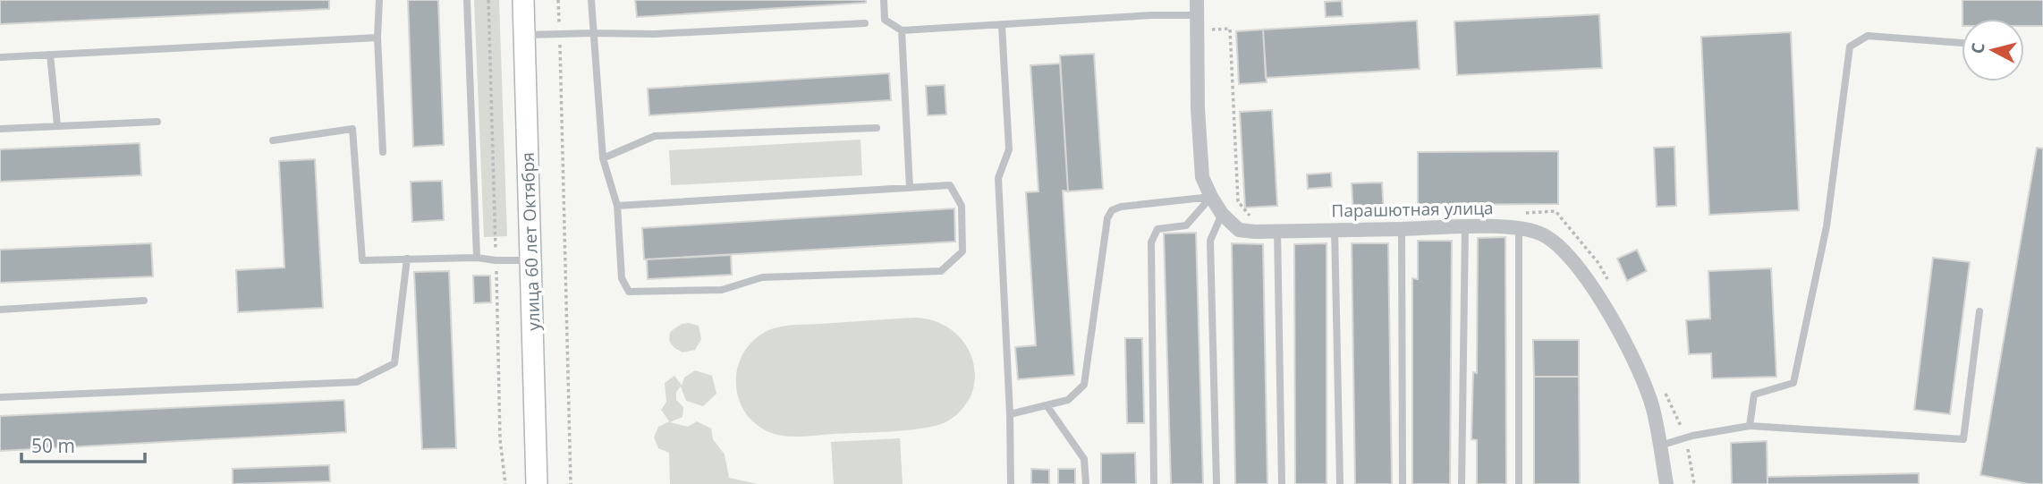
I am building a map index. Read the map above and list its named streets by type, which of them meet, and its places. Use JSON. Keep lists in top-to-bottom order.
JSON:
{
  "streets": {
    "main road": ["улица 60 лет Октября"],
    "street": ["Парашютная улица"]
  },
  "scale_bar": "50 m",
  "north": "left"
}
